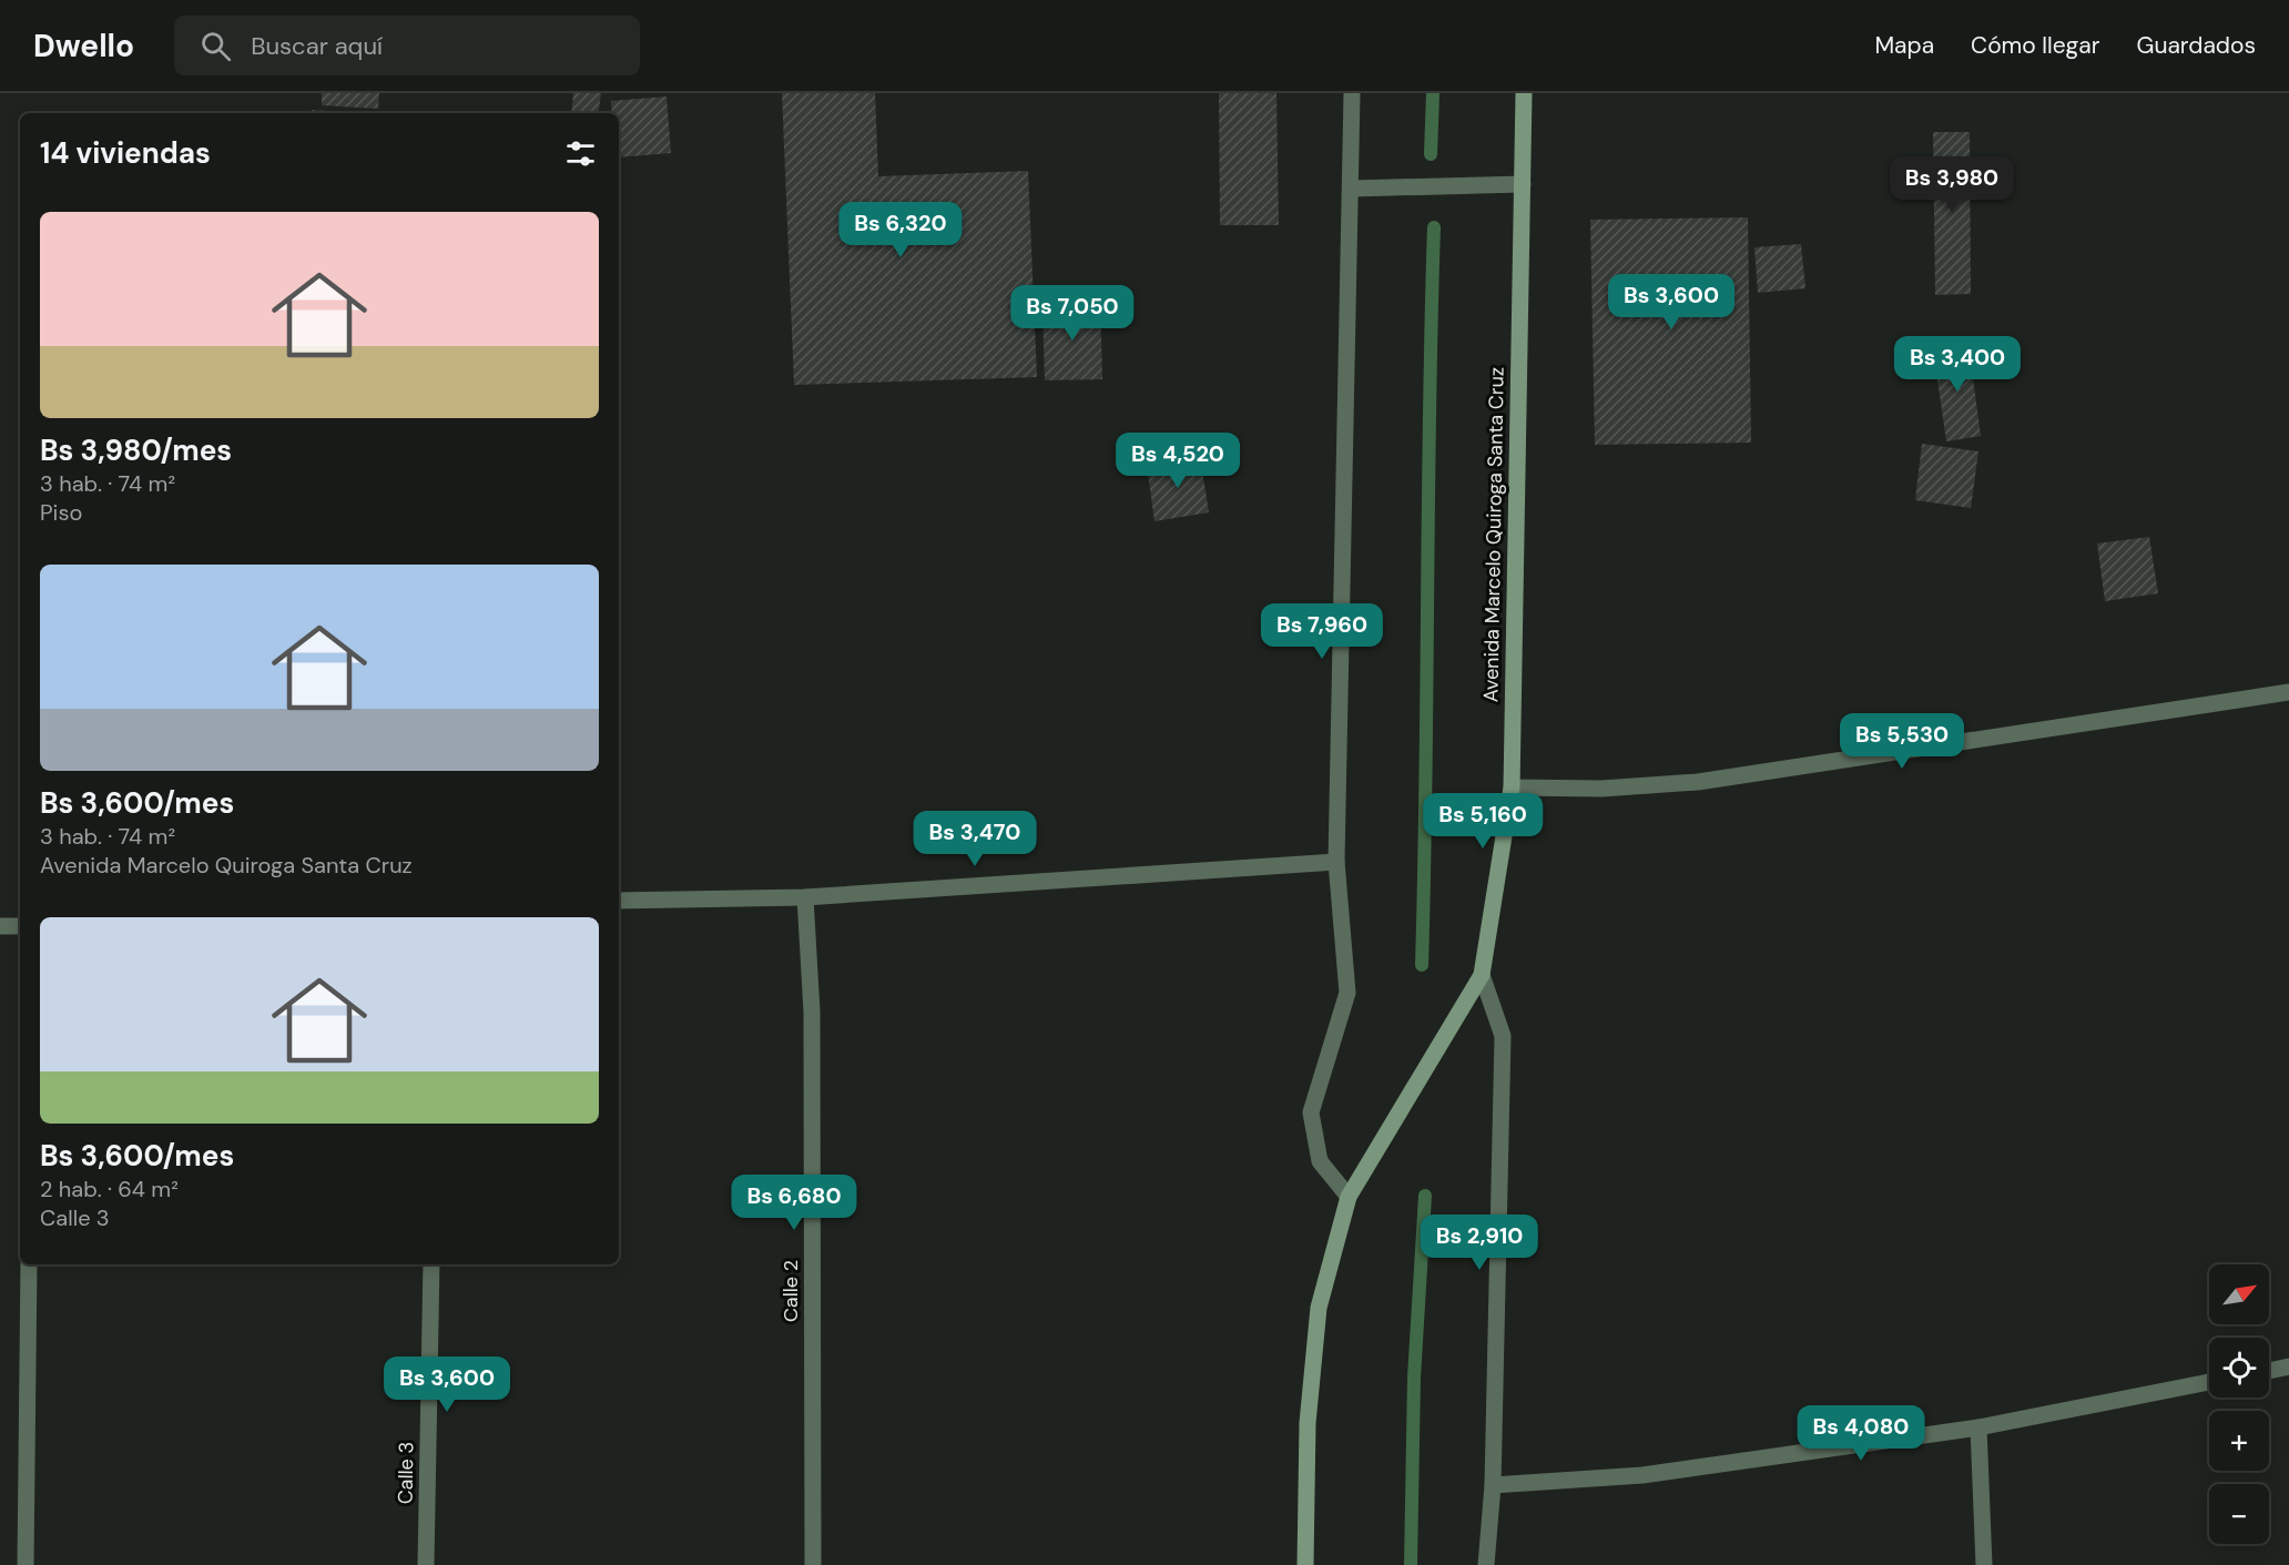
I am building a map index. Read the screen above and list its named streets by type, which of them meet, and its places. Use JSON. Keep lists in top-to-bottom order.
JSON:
{
  "streets": {
    "main road": ["Avenida Marcelo Quiroga Santa Cruz"],
    "street": ["Calle 2", "Calle 3"]
  },
  "north": "top right",
  "page": {
    "header": "Dwello",
    "search": "Buscar aquí",
    "nav": ["Mapa", "Cómo llegar", "Guardados"],
    "heading": "14 viviendas",
    "price": [
      "Bs 3,980",
      "Bs 6,320",
      "Bs 3,600",
      "Bs 7,050",
      "Bs 3,400",
      "Bs 4,520",
      "Bs 7,960",
      "Bs 5,530",
      "Bs 5,160",
      "Bs 3,470",
      "Bs 6,680",
      "Bs 2,910",
      "Bs 3,600",
      "Bs 4,080"
    ],
    "list": [
      {
        "name": "Bs 3,980/mes",
        "note": "3 hab. · 74 m² · Piso"
      },
      {
        "name": "Bs 3,600/mes",
        "note": "3 hab. · 74 m² · Avenida Marcelo Quiroga Santa Cruz"
      },
      {
        "name": "Bs 3,600/mes",
        "note": "2 hab. · 64 m² · Calle 3"
      }
    ],
    "map_buttons": ["+", "−"]
  }
}
